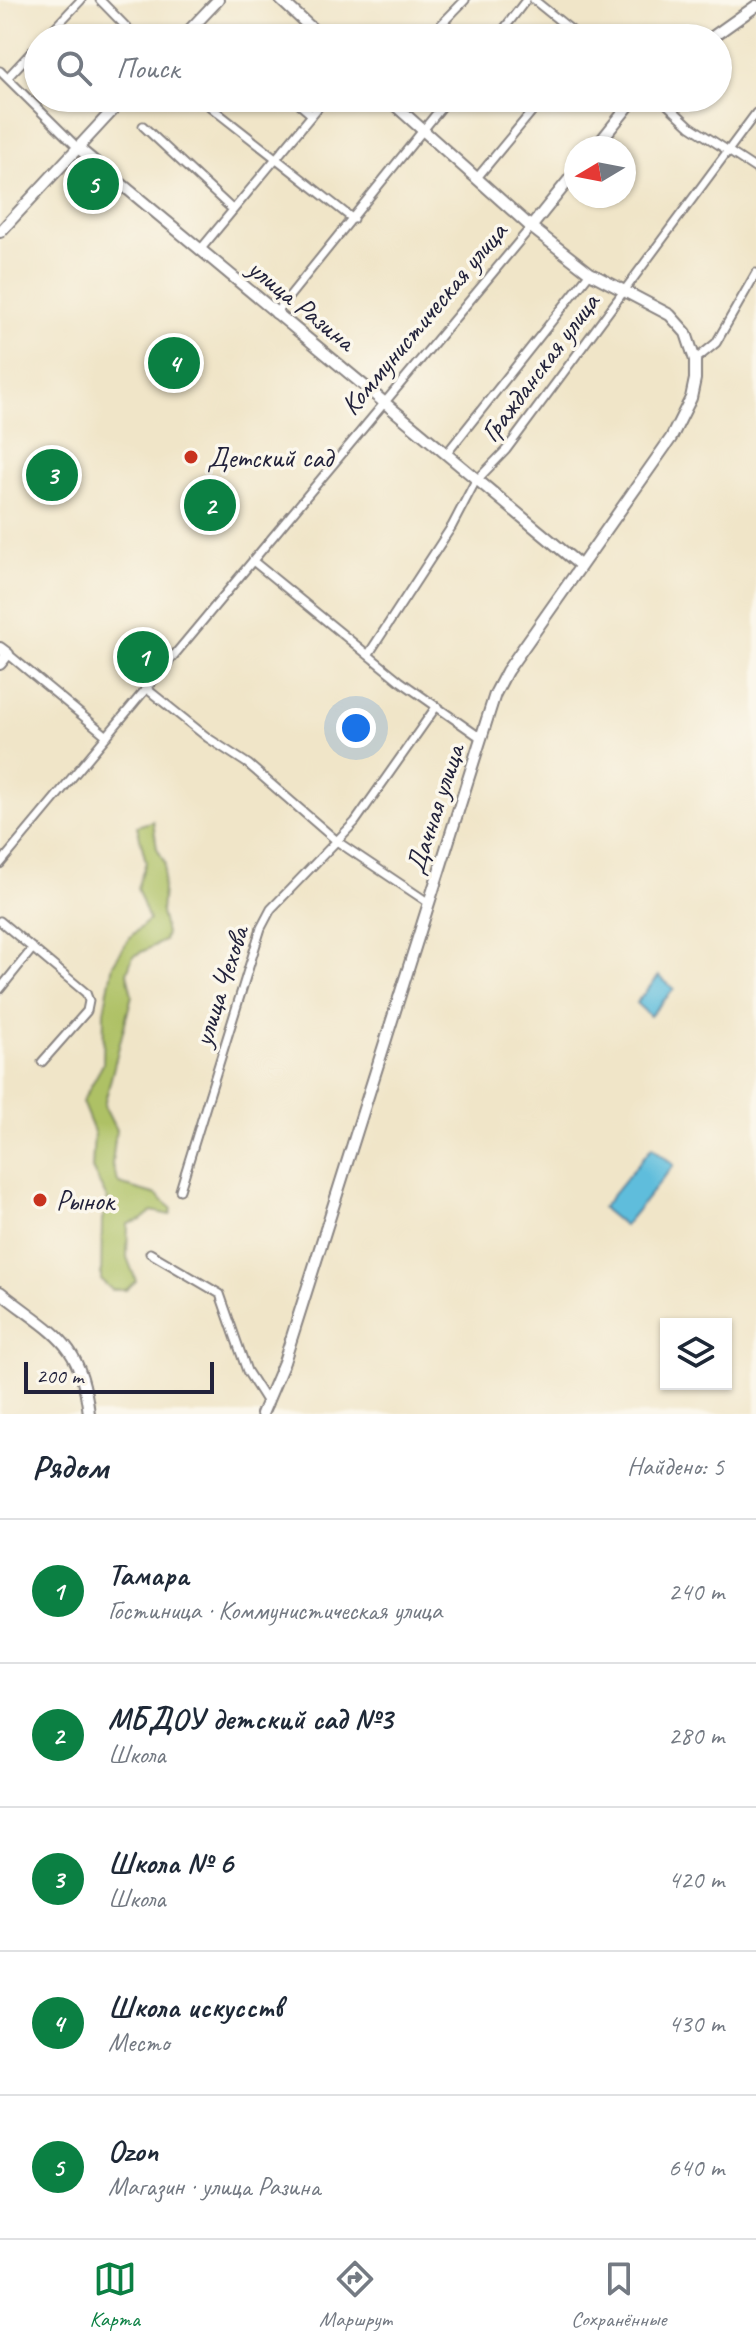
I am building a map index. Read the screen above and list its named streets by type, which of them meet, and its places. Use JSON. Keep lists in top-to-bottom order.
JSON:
{
  "streets": {
    "main road": ["улица Разина", "Коммунистическая улица", "Дачная улица"],
    "street": ["Гражданская улица", "улица Чехова"]
  },
  "crossings": [
    ["улица Разина", "Коммунистическая улица"],
    ["улица Разина", "Гражданская улица"],
    ["улица Разина", "Дачная улица"]
  ],
  "places": ["Детский сад", "Рынок"],
  "scale_bar": "200 m",
  "north": "left",
  "page": {
    "search": "Поиск",
    "pins": [
      "5",
      "4",
      "3",
      "2",
      "1"
    ],
    "scale": "200 m",
    "heading": ["Рядом", "Найдено: 5"],
    "list": [
      {
        "mark": "1",
        "name": "Тамара",
        "note": "Гостиница · Коммунистическая улица",
        "value": "240 m"
      },
      {
        "mark": "2",
        "name": "МБДОУ детский сад №3",
        "note": "Школа",
        "value": "280 m"
      },
      {
        "mark": "3",
        "name": "Школа № 6",
        "note": "Школа",
        "value": "420 m"
      },
      {
        "mark": "4",
        "name": "Школа искусств",
        "note": "Место",
        "value": "430 m"
      },
      {
        "mark": "5",
        "name": "Ozon",
        "note": "Магазин · улица Разина",
        "value": "640 m"
      }
    ],
    "nav": ["Карта", "Маршрут", "Сохранённые"]
  }
}
